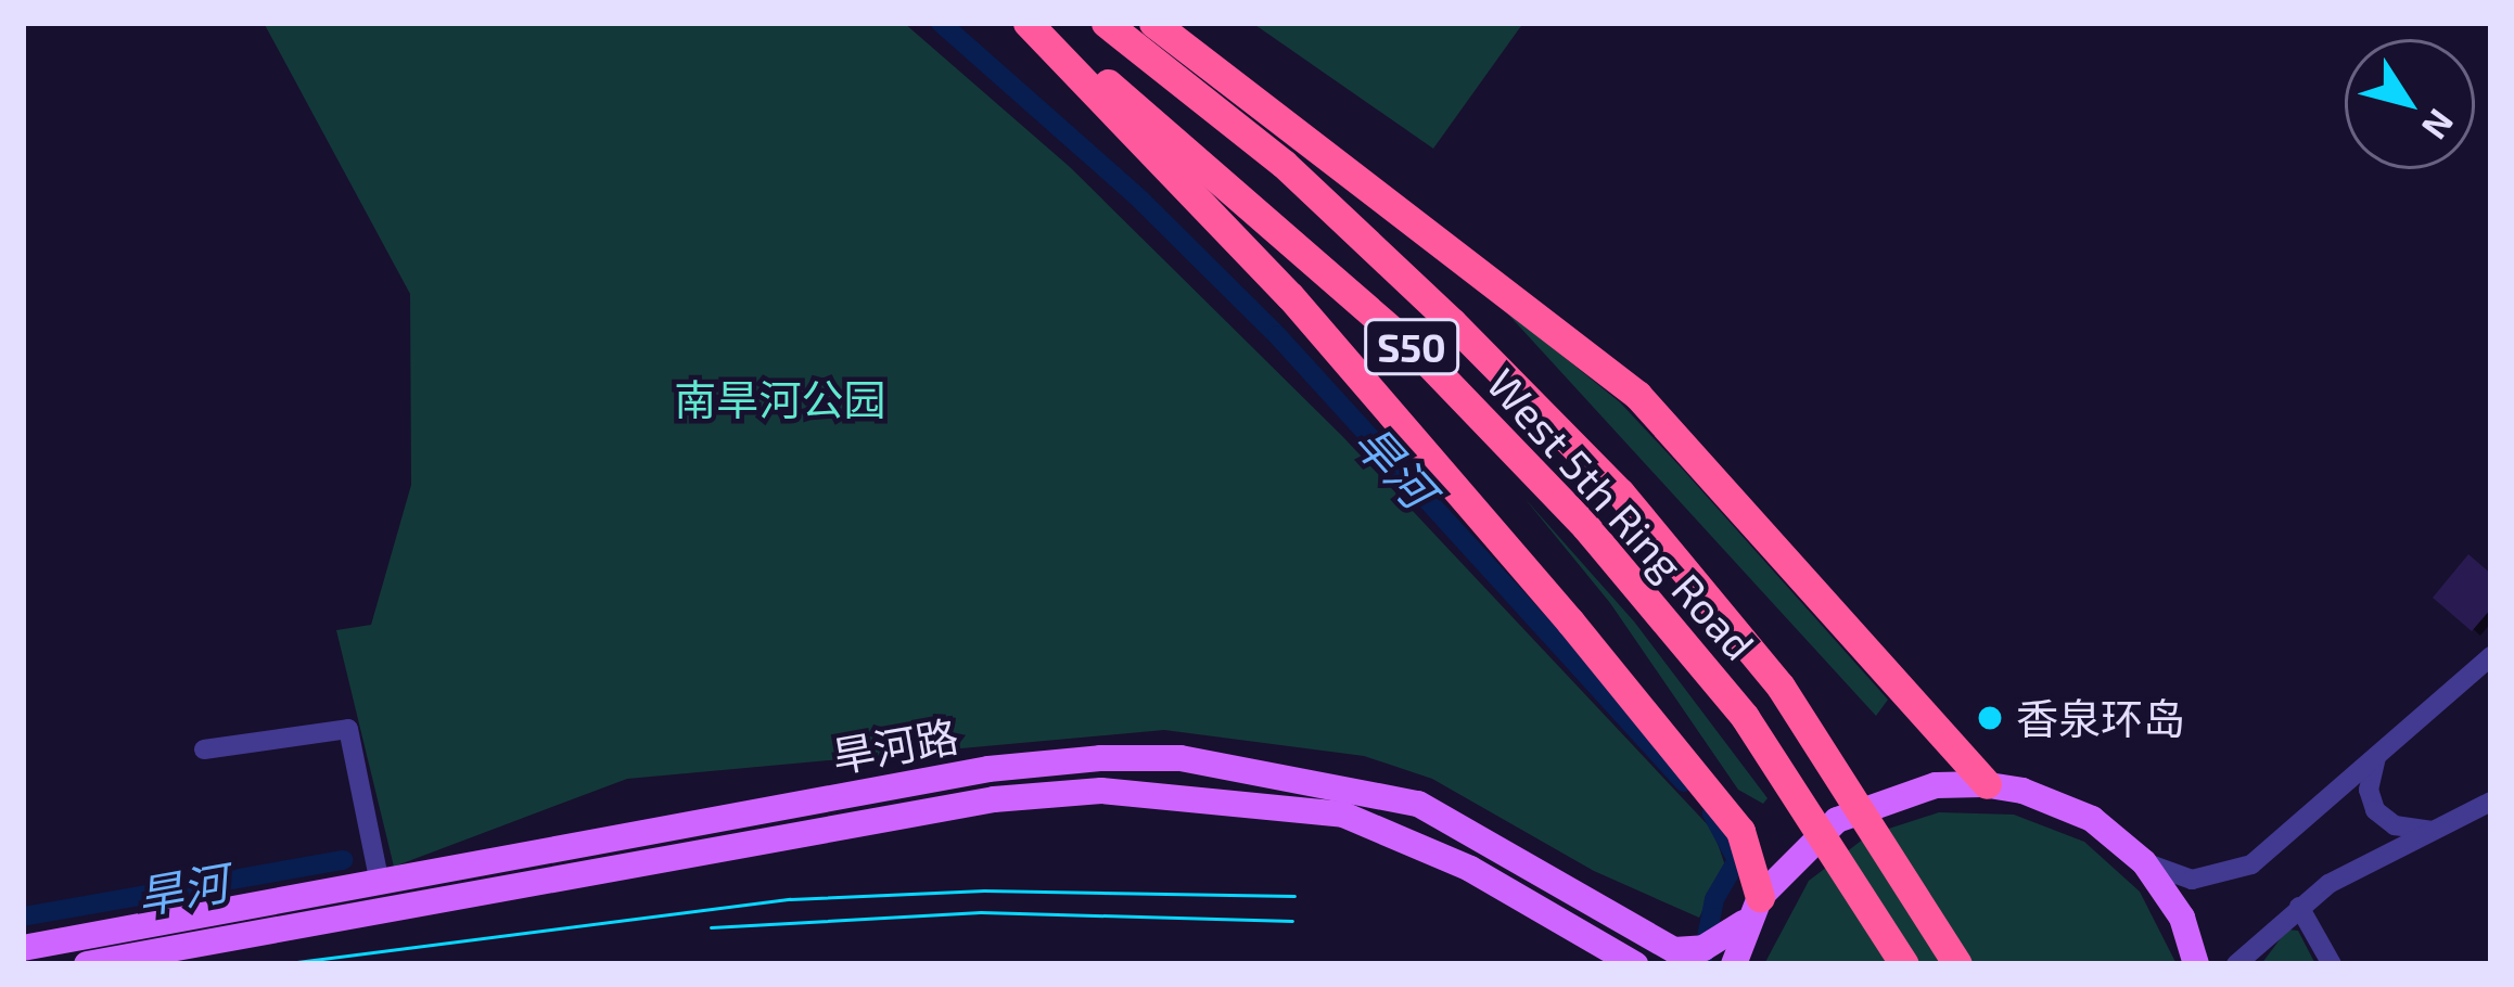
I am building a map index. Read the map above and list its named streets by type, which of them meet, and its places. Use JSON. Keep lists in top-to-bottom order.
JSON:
{
  "streets": {
    "highway": ["S50", "West 5th Ring Road"],
    "main road": ["旱河路"]
  },
  "water": ["旱河"],
  "parks": ["南旱河公园"],
  "places": ["香泉环岛"],
  "north": "bottom right"
}
